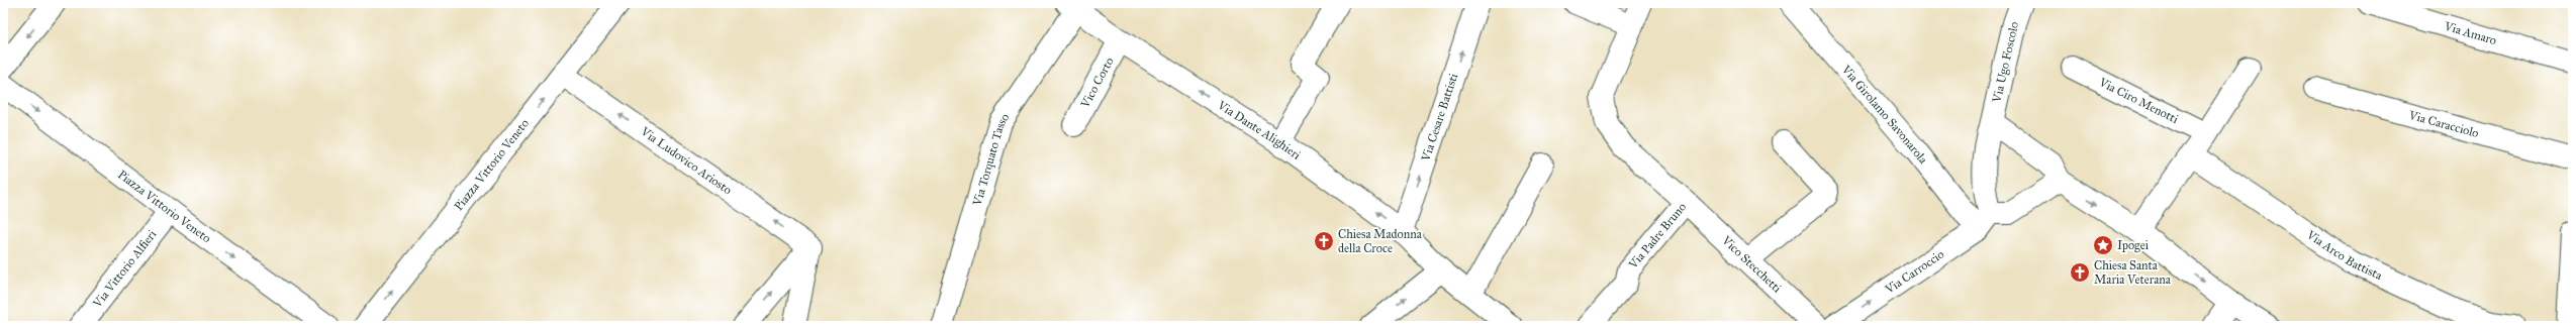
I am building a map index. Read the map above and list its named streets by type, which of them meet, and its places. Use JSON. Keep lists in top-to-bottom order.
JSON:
{
  "streets": {
    "street": [
      "Via Amaro",
      "Via Ugo Foscolo",
      "Vico Corto",
      "Via Ciro Menotti",
      "Via Girolamo Savonarola",
      "Via Cesare Battisti",
      "Via Caracciolo",
      "Via Dante Alighieri",
      "Via Torquato Tasso",
      "Via Ludovico Ariosto",
      "Piazza Vittorio Veneto",
      "Via Padre Bruno",
      "Via Arco Battista",
      "Vico Stecchetti",
      "Via Vittorio Alfieri",
      "Via Carroccio"
    ]
  },
  "crossings": [
    ["Vico Corto", "Via Dante Alighieri"],
    ["Via Girolamo Savonarola", "Via Carroccio"],
    ["Via Cesare Battisti", "Via Dante Alighieri"],
    ["Via Dante Alighieri", "Via Torquato Tasso"],
    ["Via Ludovico Ariosto", "Piazza Vittorio Veneto"],
    ["Piazza Vittorio Veneto", "Via Vittorio Alfieri"],
    ["Via Padre Bruno", "Vico Stecchetti"]
  ],
  "one_way": ["Via Dante Alighieri", "Via Ludovico Ariosto", "Via Carroccio"],
  "places": {
    "church": ["Chiesa Madonna della Croce", "Chiesa Santa Maria Veterana"],
    "place": ["Ipogei"]
  }
}
